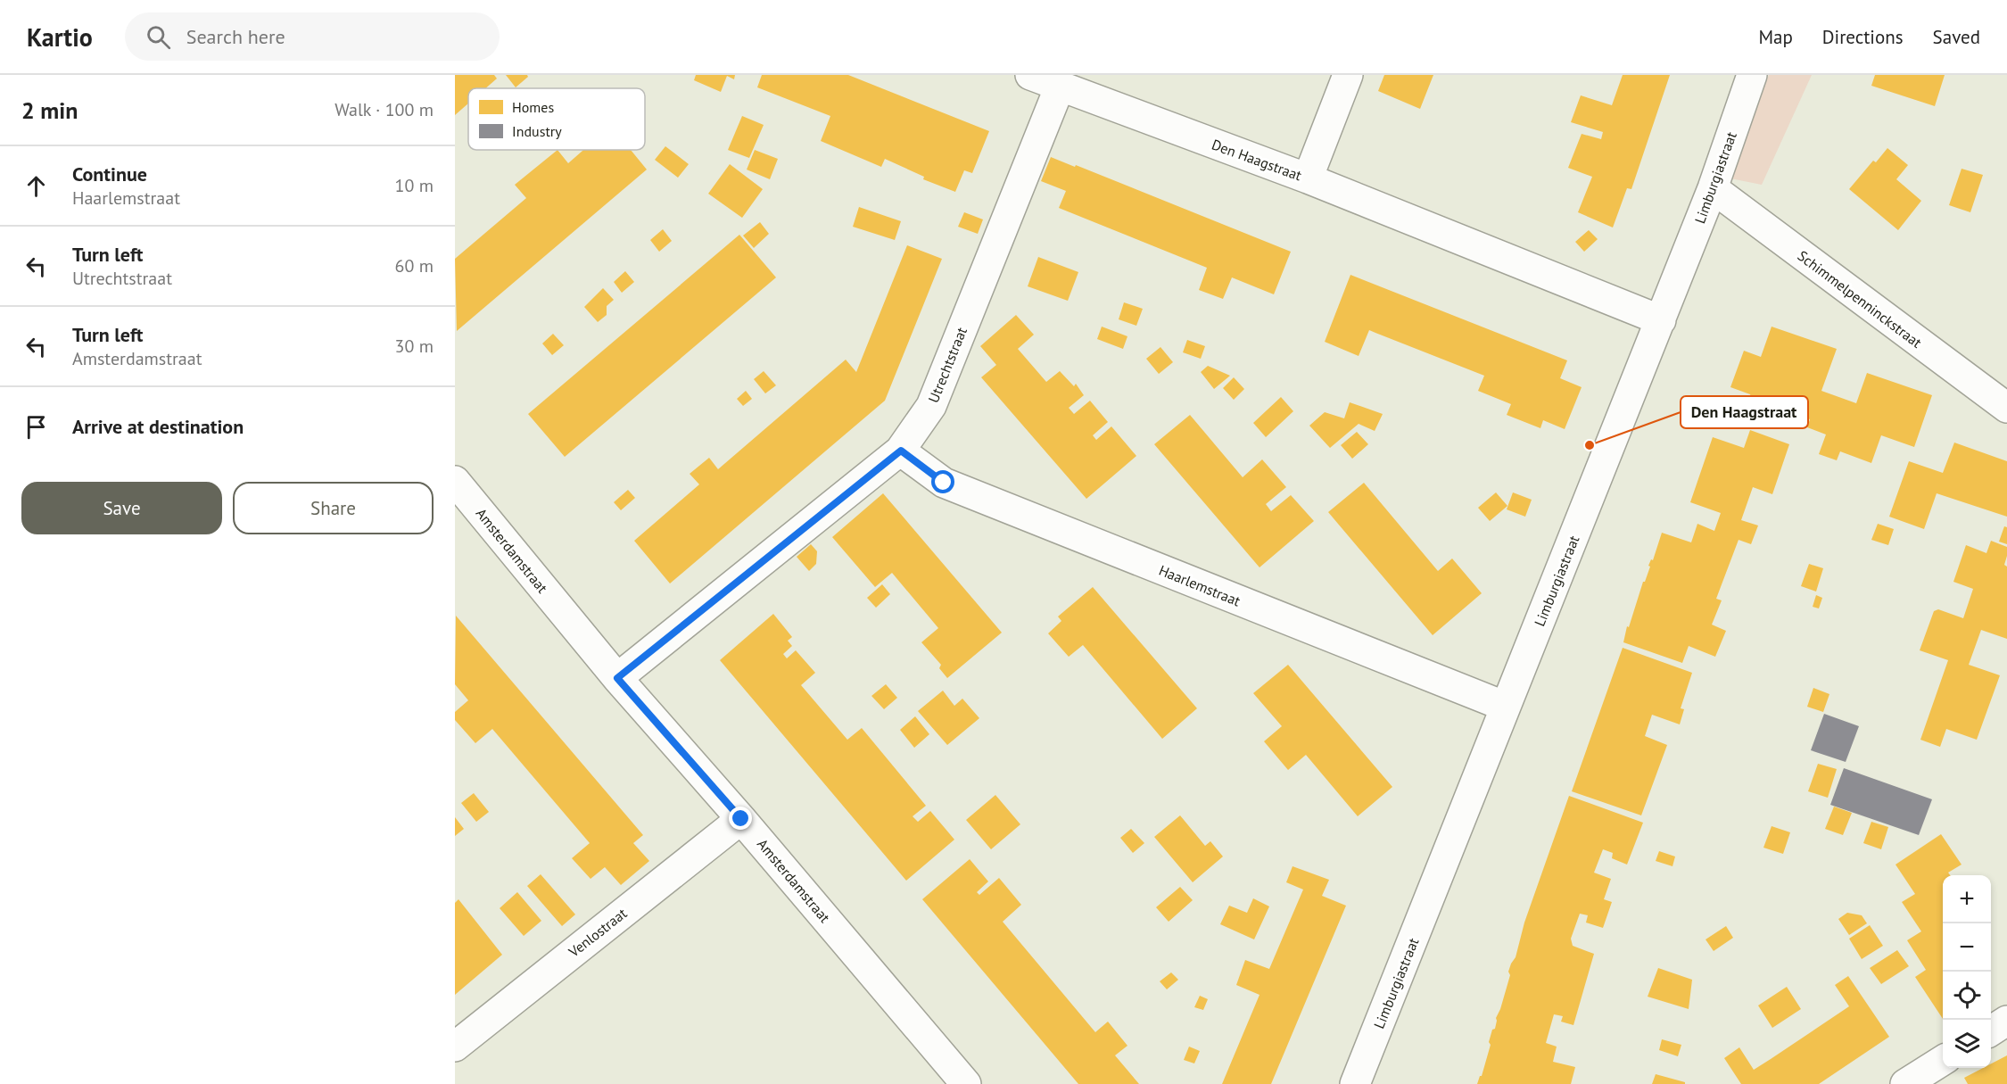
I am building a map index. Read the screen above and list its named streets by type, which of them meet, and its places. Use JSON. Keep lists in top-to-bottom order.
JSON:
{
  "streets": {
    "street": [
      "Den Haagstraat",
      "Limburgiastraat",
      "Schimmelpenninckstraat",
      "Utrechtstraat",
      "Amsterdamstraat",
      "Haarlemstraat",
      "Venlostraat"
    ]
  },
  "crossings": [
    ["Den Haagstraat", "Limburgiastraat"],
    ["Den Haagstraat", "Utrechtstraat"],
    ["Limburgiastraat", "Schimmelpenninckstraat"],
    ["Limburgiastraat", "Haarlemstraat"],
    ["Utrechtstraat", "Amsterdamstraat"],
    ["Utrechtstraat", "Haarlemstraat"],
    ["Amsterdamstraat", "Venlostraat"]
  ],
  "places": ["Den Haagstraat"],
  "legend": ["Homes", "Industry"],
  "page": {
    "header": "Kartio",
    "search": "Search here",
    "nav": ["Map", "Directions", "Saved"],
    "heading": ["2 min", "Walk · 100 m"],
    "list": [
      ["Continue", "Haarlemstraat", "10 m"],
      ["Turn left", "Utrechtstraat", "60 m"],
      ["Turn left", "Amsterdamstraat", "30 m"],
      "Arrive at destination"
    ],
    "buttons": ["Save", "Share"],
    "map_buttons": ["+", "−"]
  }
}
